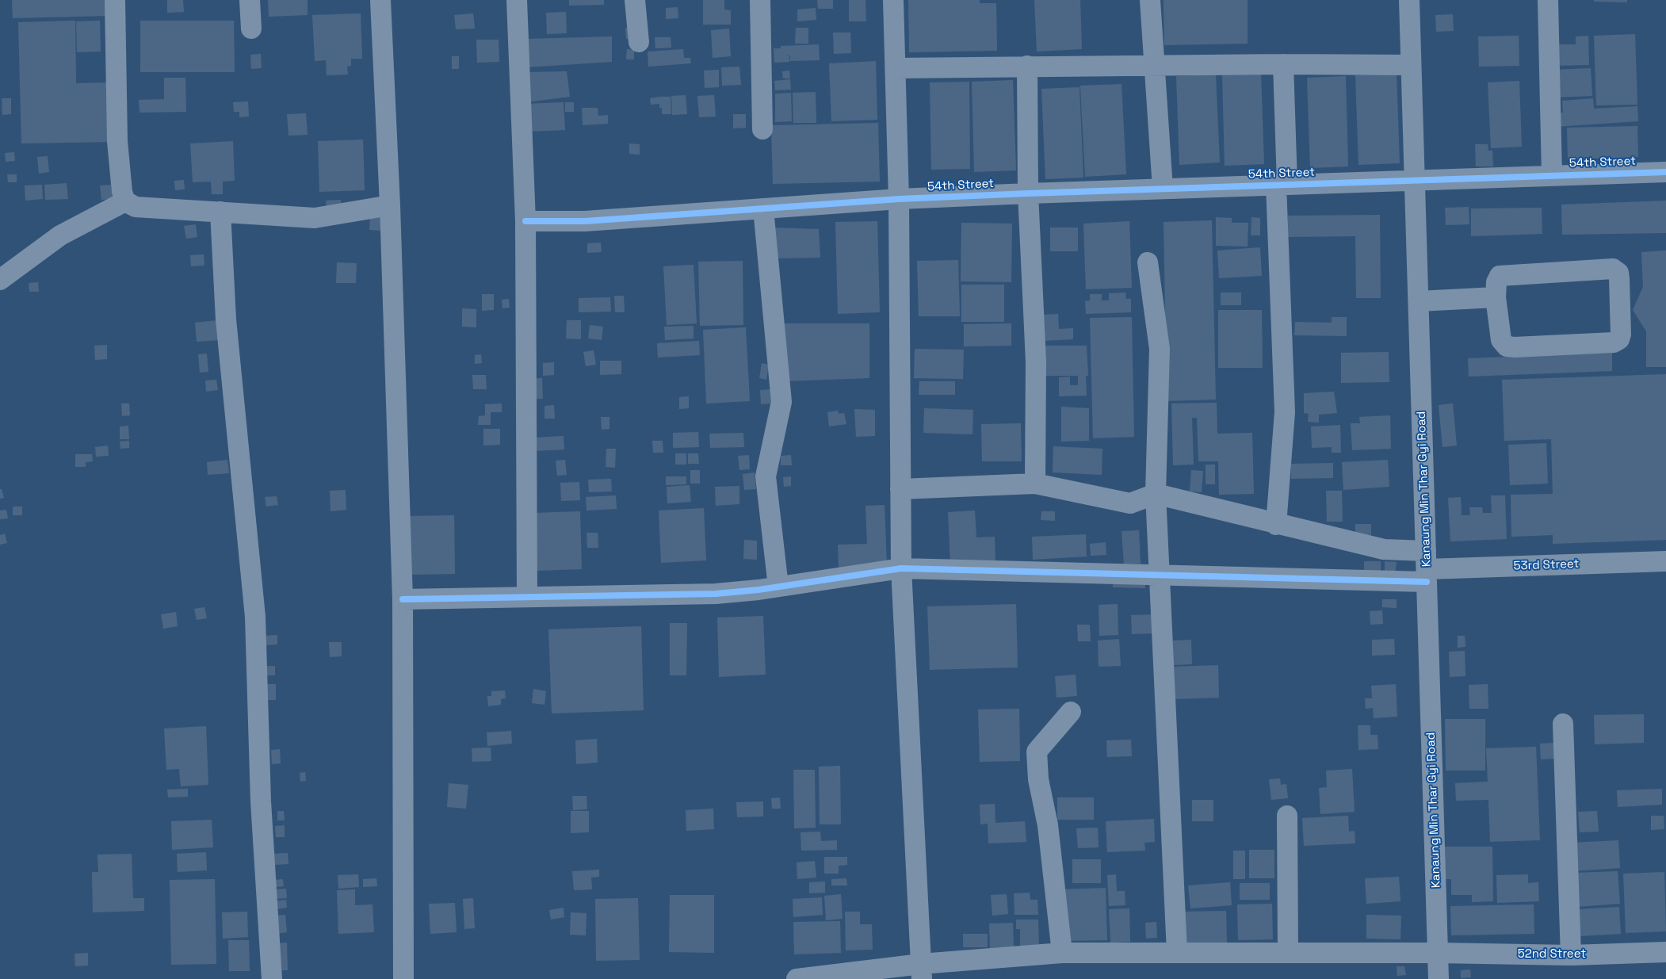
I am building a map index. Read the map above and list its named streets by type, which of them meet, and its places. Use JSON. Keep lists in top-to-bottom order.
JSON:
{
  "streets": {
    "street": [
      "54th Street",
      "Kanaung Min Thar Gyi Road",
      "53rd Street",
      "52nd Street"
    ]
  },
  "crossings": [
    ["54th Street", "Kanaung Min Thar Gyi Road"],
    ["Kanaung Min Thar Gyi Road", "53rd Street"],
    ["Kanaung Min Thar Gyi Road", "52nd Street"]
  ]
}
